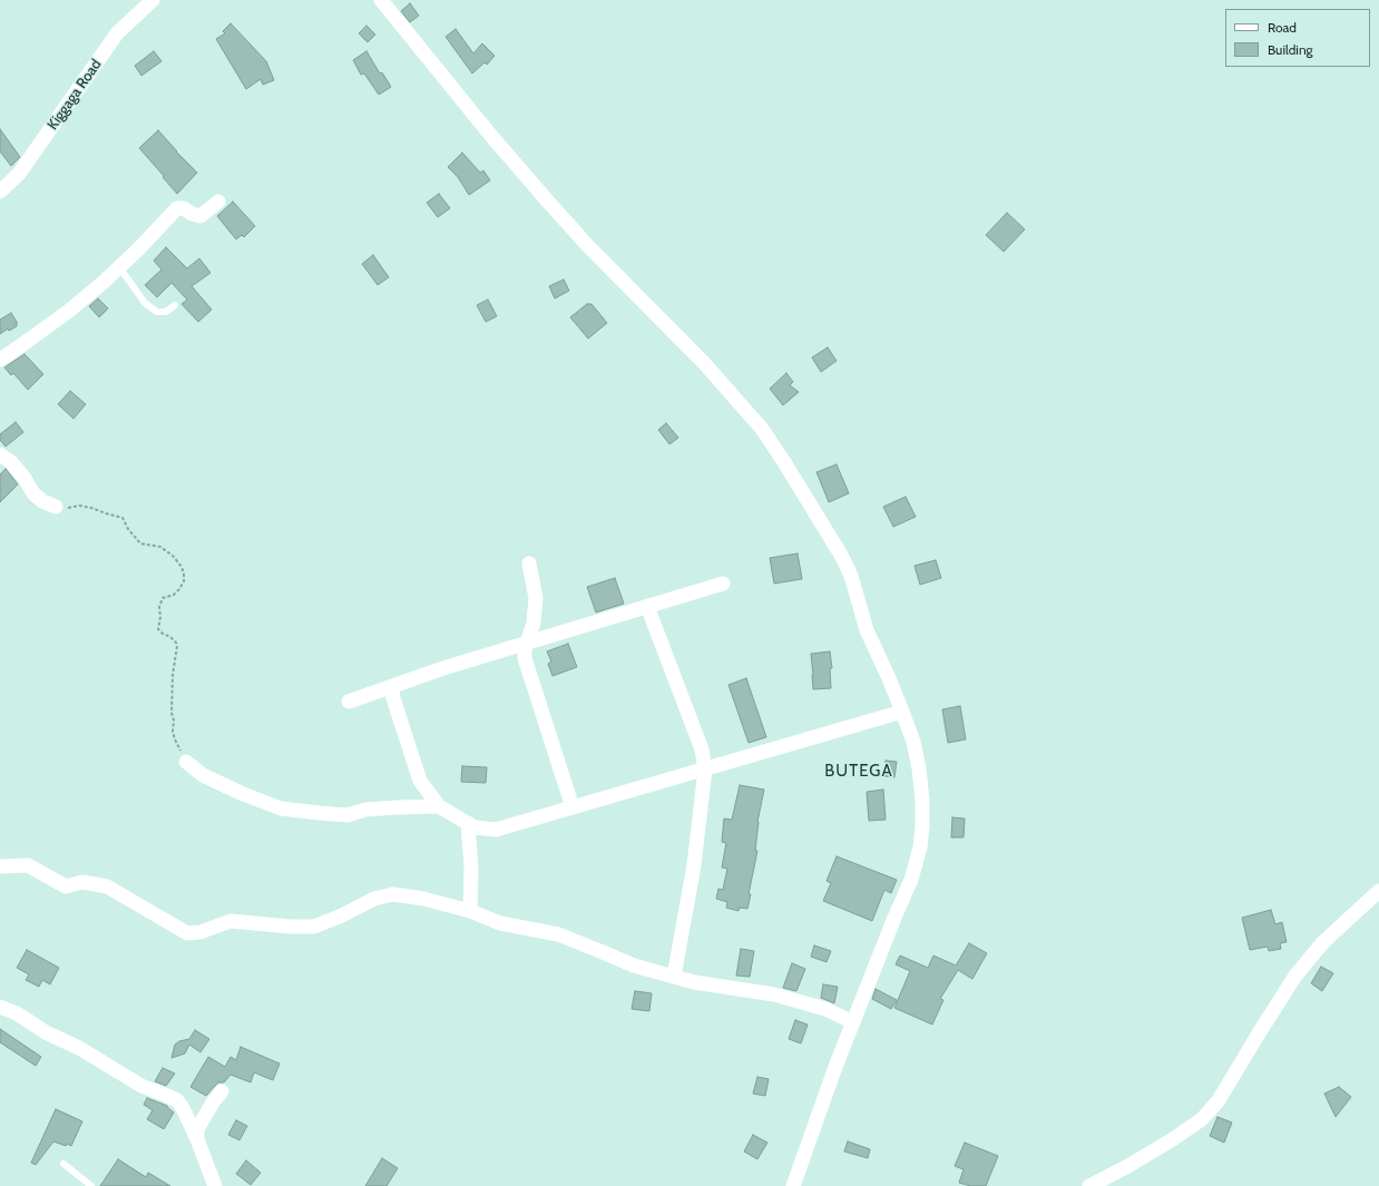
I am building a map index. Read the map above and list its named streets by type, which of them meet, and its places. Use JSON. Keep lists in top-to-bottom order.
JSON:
{
  "streets": {
    "street": ["Kiggaga Road"]
  },
  "districts": ["BUTEGA"],
  "legend": ["Road", "Building"]
}
